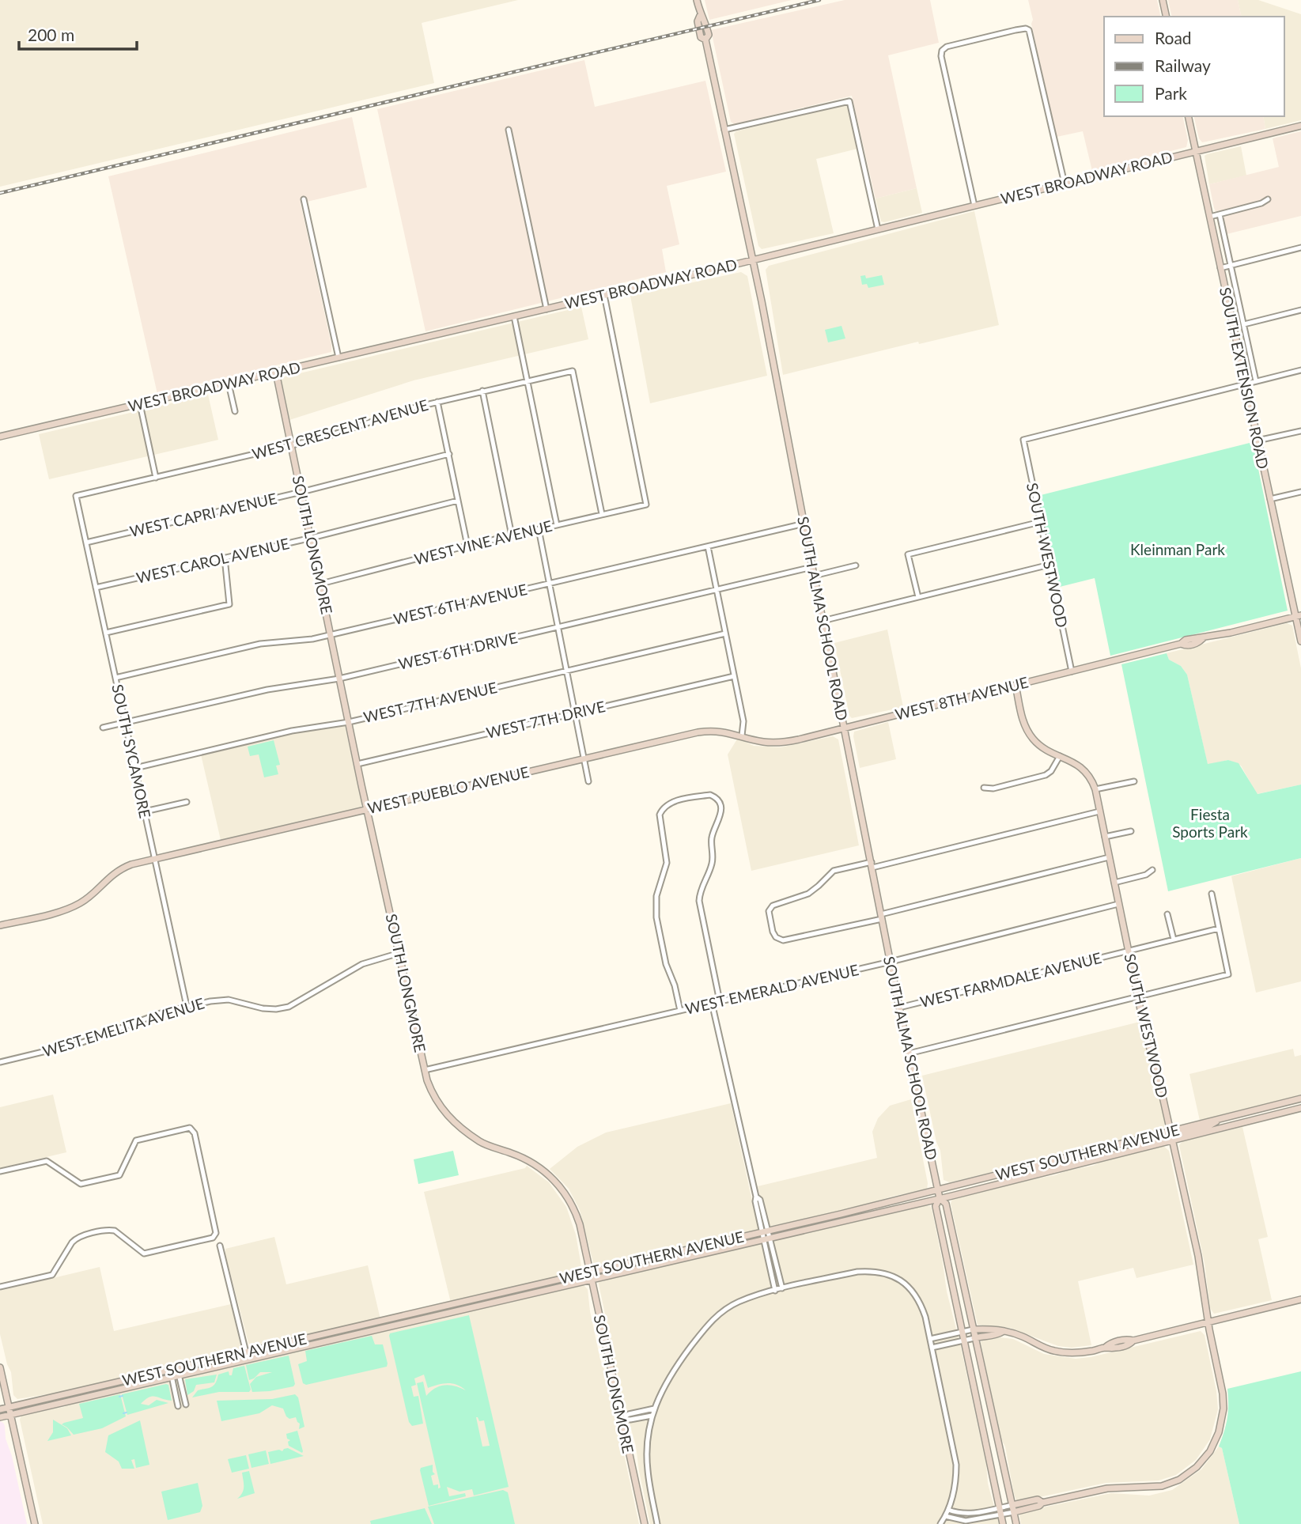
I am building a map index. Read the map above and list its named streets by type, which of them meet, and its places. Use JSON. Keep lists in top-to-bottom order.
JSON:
{
  "streets": {
    "main road": [
      "WEST BROADWAY ROAD",
      "SOUTH EXTENSION ROAD",
      "SOUTH LONGMORE",
      "SOUTH WESTWOOD",
      "SOUTH ALMA SCHOOL ROAD",
      "WEST 8TH AVENUE",
      "WEST PUEBLO AVENUE",
      "WEST SOUTHERN AVENUE"
    ],
    "street": [
      "WEST CRESCENT AVENUE",
      "WEST CAPRI AVENUE",
      "WEST VINE AVENUE",
      "WEST CAROL AVENUE",
      "WEST 6TH AVENUE",
      "WEST 6TH DRIVE",
      "WEST 7TH AVENUE",
      "WEST 7TH DRIVE",
      "SOUTH SYCAMORE",
      "WEST FARMDALE AVENUE",
      "WEST EMERALD AVENUE",
      "WEST EMELITA AVENUE"
    ]
  },
  "crossings": [
    ["WEST BROADWAY ROAD", "SOUTH EXTENSION ROAD"],
    ["WEST BROADWAY ROAD", "WEST VINE AVENUE"],
    ["WEST BROADWAY ROAD", "SOUTH LONGMORE"],
    ["WEST BROADWAY ROAD", "SOUTH ALMA SCHOOL ROAD"],
    ["SOUTH EXTENSION ROAD", "SOUTH WESTWOOD"],
    ["SOUTH EXTENSION ROAD", "WEST 8TH AVENUE"],
    ["WEST CRESCENT AVENUE", "WEST VINE AVENUE"],
    ["WEST CRESCENT AVENUE", "SOUTH LONGMORE"],
    ["WEST CRESCENT AVENUE", "SOUTH SYCAMORE"],
    ["WEST CAPRI AVENUE", "SOUTH LONGMORE"],
    ["WEST CAPRI AVENUE", "SOUTH SYCAMORE"],
    ["WEST VINE AVENUE", "SOUTH LONGMORE"],
    ["SOUTH LONGMORE", "WEST CAROL AVENUE"],
    ["SOUTH LONGMORE", "WEST 6TH AVENUE"],
    ["SOUTH LONGMORE", "WEST 6TH DRIVE"],
    ["SOUTH LONGMORE", "WEST 7TH AVENUE"],
    ["SOUTH LONGMORE", "WEST 7TH DRIVE"],
    ["SOUTH LONGMORE", "WEST PUEBLO AVENUE"],
    ["SOUTH LONGMORE", "WEST EMERALD AVENUE"],
    ["SOUTH LONGMORE", "WEST EMELITA AVENUE"],
    ["SOUTH LONGMORE", "WEST SOUTHERN AVENUE"],
    ["SOUTH WESTWOOD", "SOUTH ALMA SCHOOL ROAD"],
    ["SOUTH WESTWOOD", "WEST 8TH AVENUE"],
    ["SOUTH WESTWOOD", "WEST FARMDALE AVENUE"],
    ["SOUTH WESTWOOD", "WEST EMERALD AVENUE"],
    ["SOUTH WESTWOOD", "WEST SOUTHERN AVENUE"],
    ["WEST CAROL AVENUE", "SOUTH SYCAMORE"],
    ["WEST 6TH AVENUE", "SOUTH ALMA SCHOOL ROAD"],
    ["WEST 6TH AVENUE", "SOUTH SYCAMORE"],
    ["SOUTH ALMA SCHOOL ROAD", "WEST 6TH DRIVE"],
    ["SOUTH ALMA SCHOOL ROAD", "WEST 8TH AVENUE"],
    ["SOUTH ALMA SCHOOL ROAD", "WEST FARMDALE AVENUE"],
    ["SOUTH ALMA SCHOOL ROAD", "WEST EMERALD AVENUE"],
    ["SOUTH ALMA SCHOOL ROAD", "WEST SOUTHERN AVENUE"],
    ["WEST 6TH DRIVE", "SOUTH SYCAMORE"],
    ["WEST 8TH AVENUE", "WEST PUEBLO AVENUE"],
    ["WEST 7TH AVENUE", "SOUTH SYCAMORE"],
    ["SOUTH SYCAMORE", "WEST PUEBLO AVENUE"],
    ["SOUTH SYCAMORE", "WEST EMELITA AVENUE"]
  ],
  "parks": ["Kleinman Park", "Fiesta Sports Park"],
  "legend": ["Road", "Railway", "Park"],
  "scale_bar": "200 m"
}
